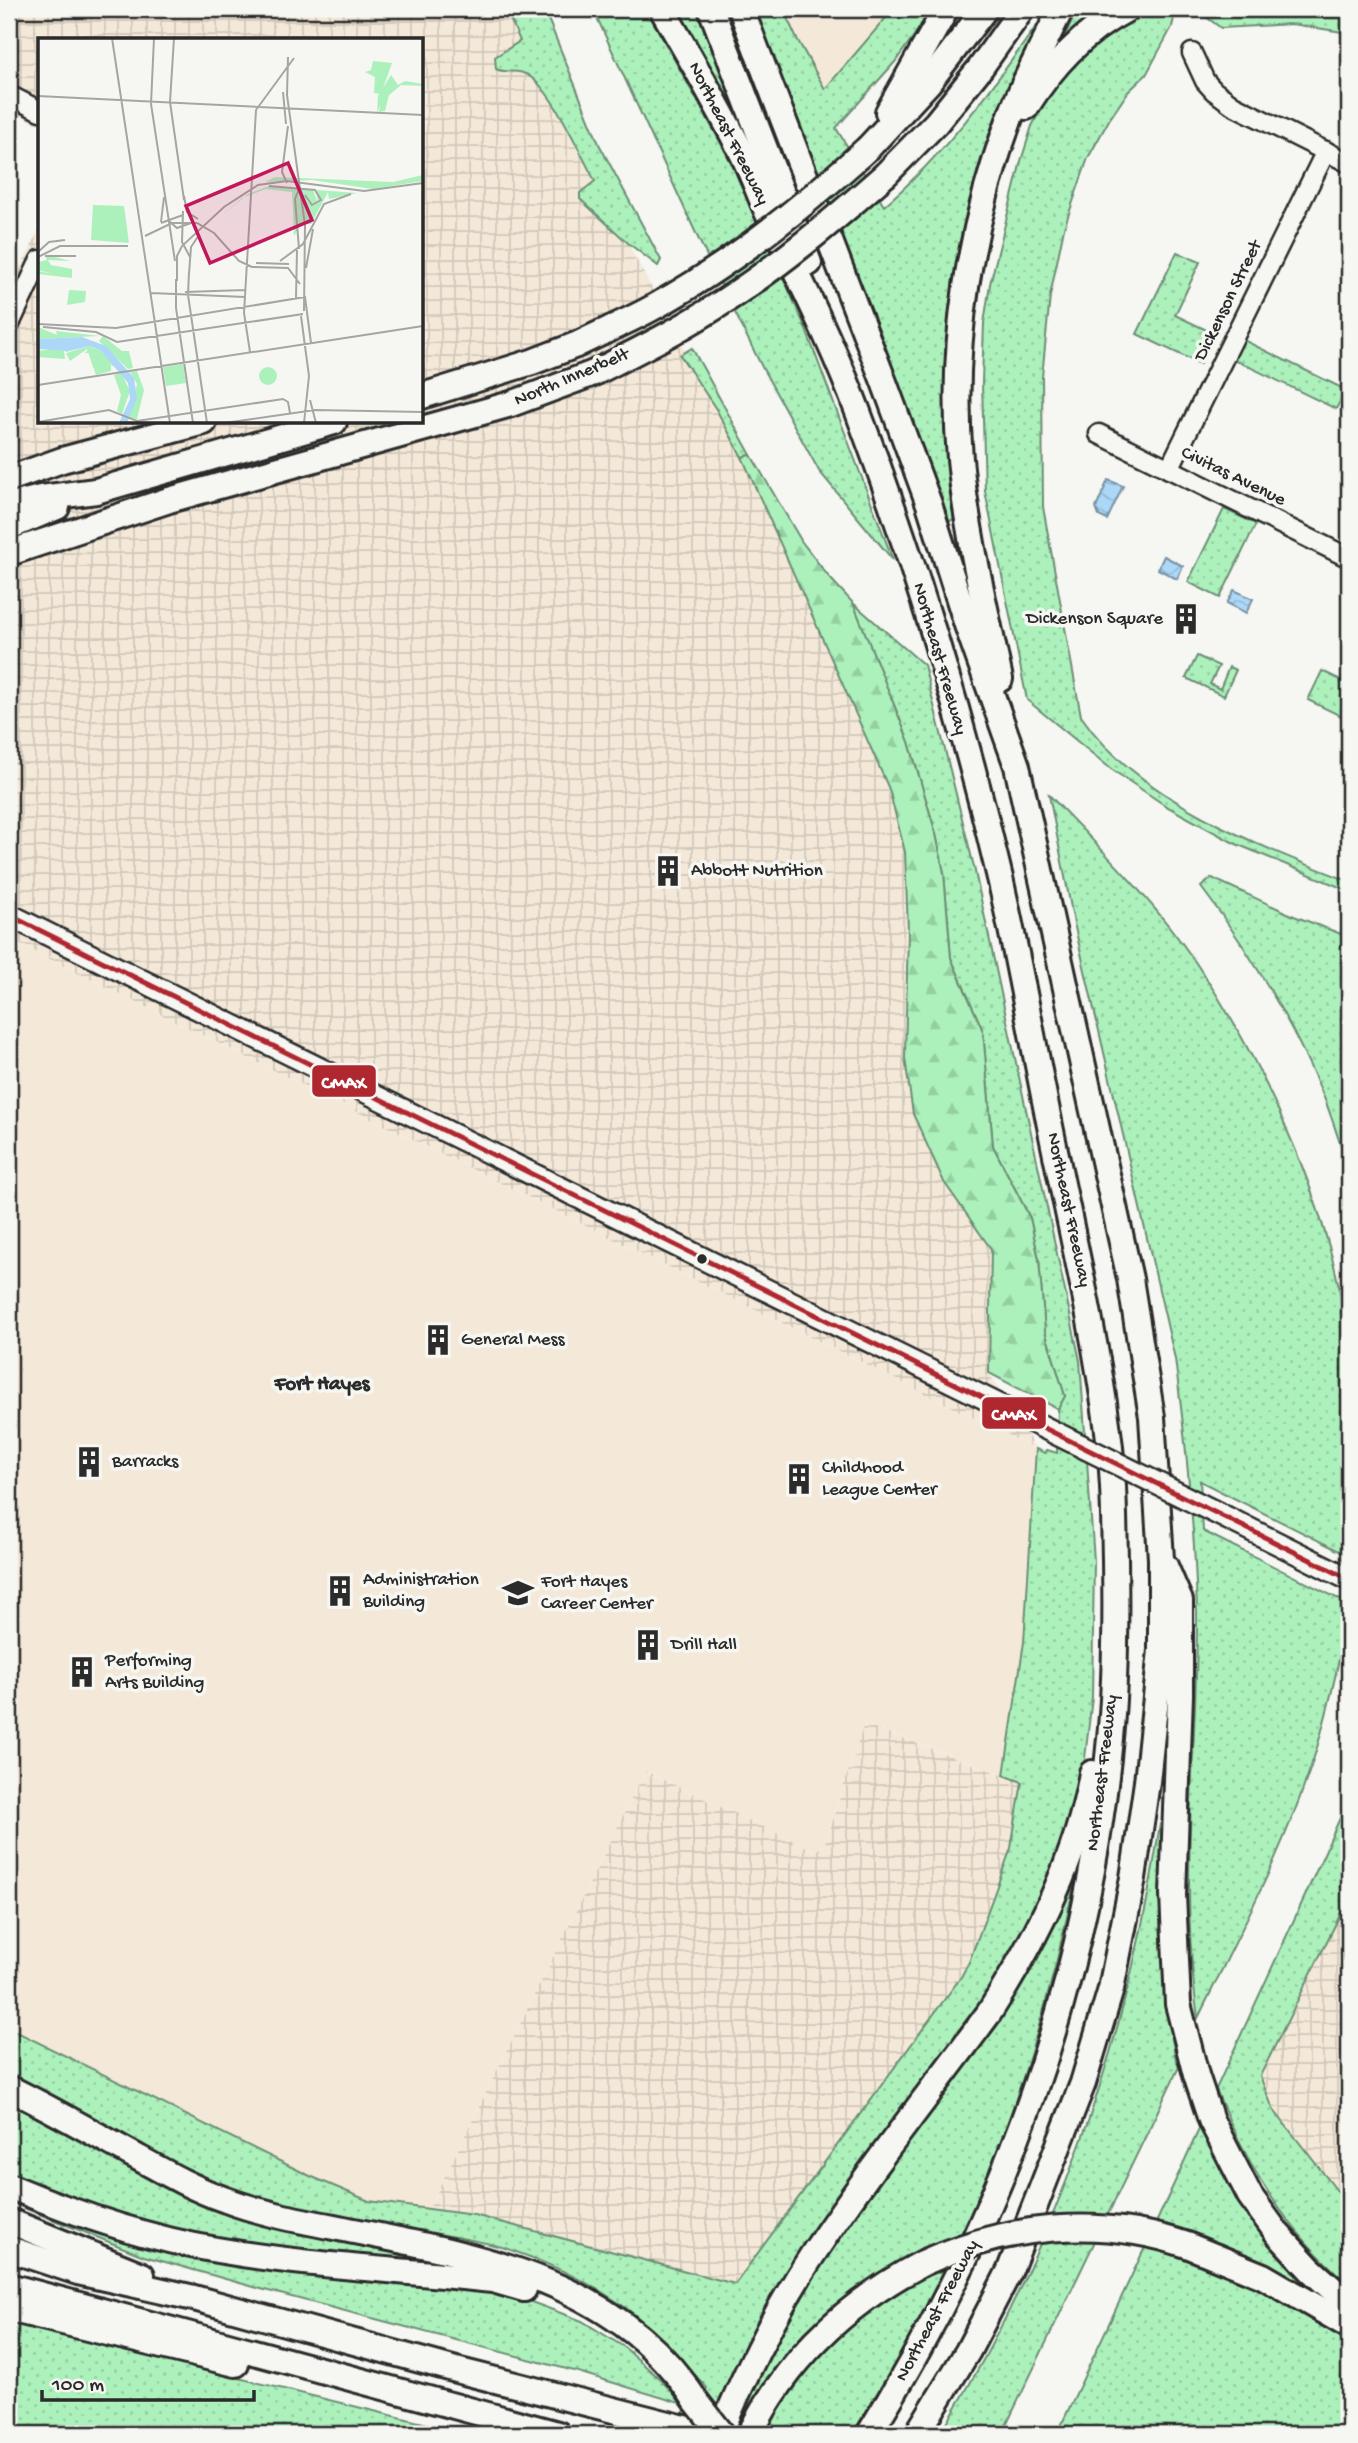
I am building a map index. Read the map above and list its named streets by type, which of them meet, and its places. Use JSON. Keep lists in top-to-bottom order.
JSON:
{
  "streets": {
    "highway": ["Northeast Freeway", "North Innerbelt"],
    "street": ["Dickenson Street", "Civitas Avenue"]
  },
  "crossings": [
    ["Dickenson Street", "Civitas Avenue"]
  ],
  "districts": ["Fort Hayes"],
  "places": {
    "building": [
      "Dickenson Square",
      "Abbott Nutrition",
      "General Mess",
      "Barracks",
      "Childhood League Center",
      "Administration Building",
      "Drill Hall",
      "Performing Arts Building"
    ],
    "school or university": ["Fort Hayes Career Center"]
  },
  "lines": ["transit line CMAX"],
  "scale_bar": "100 m"
}
